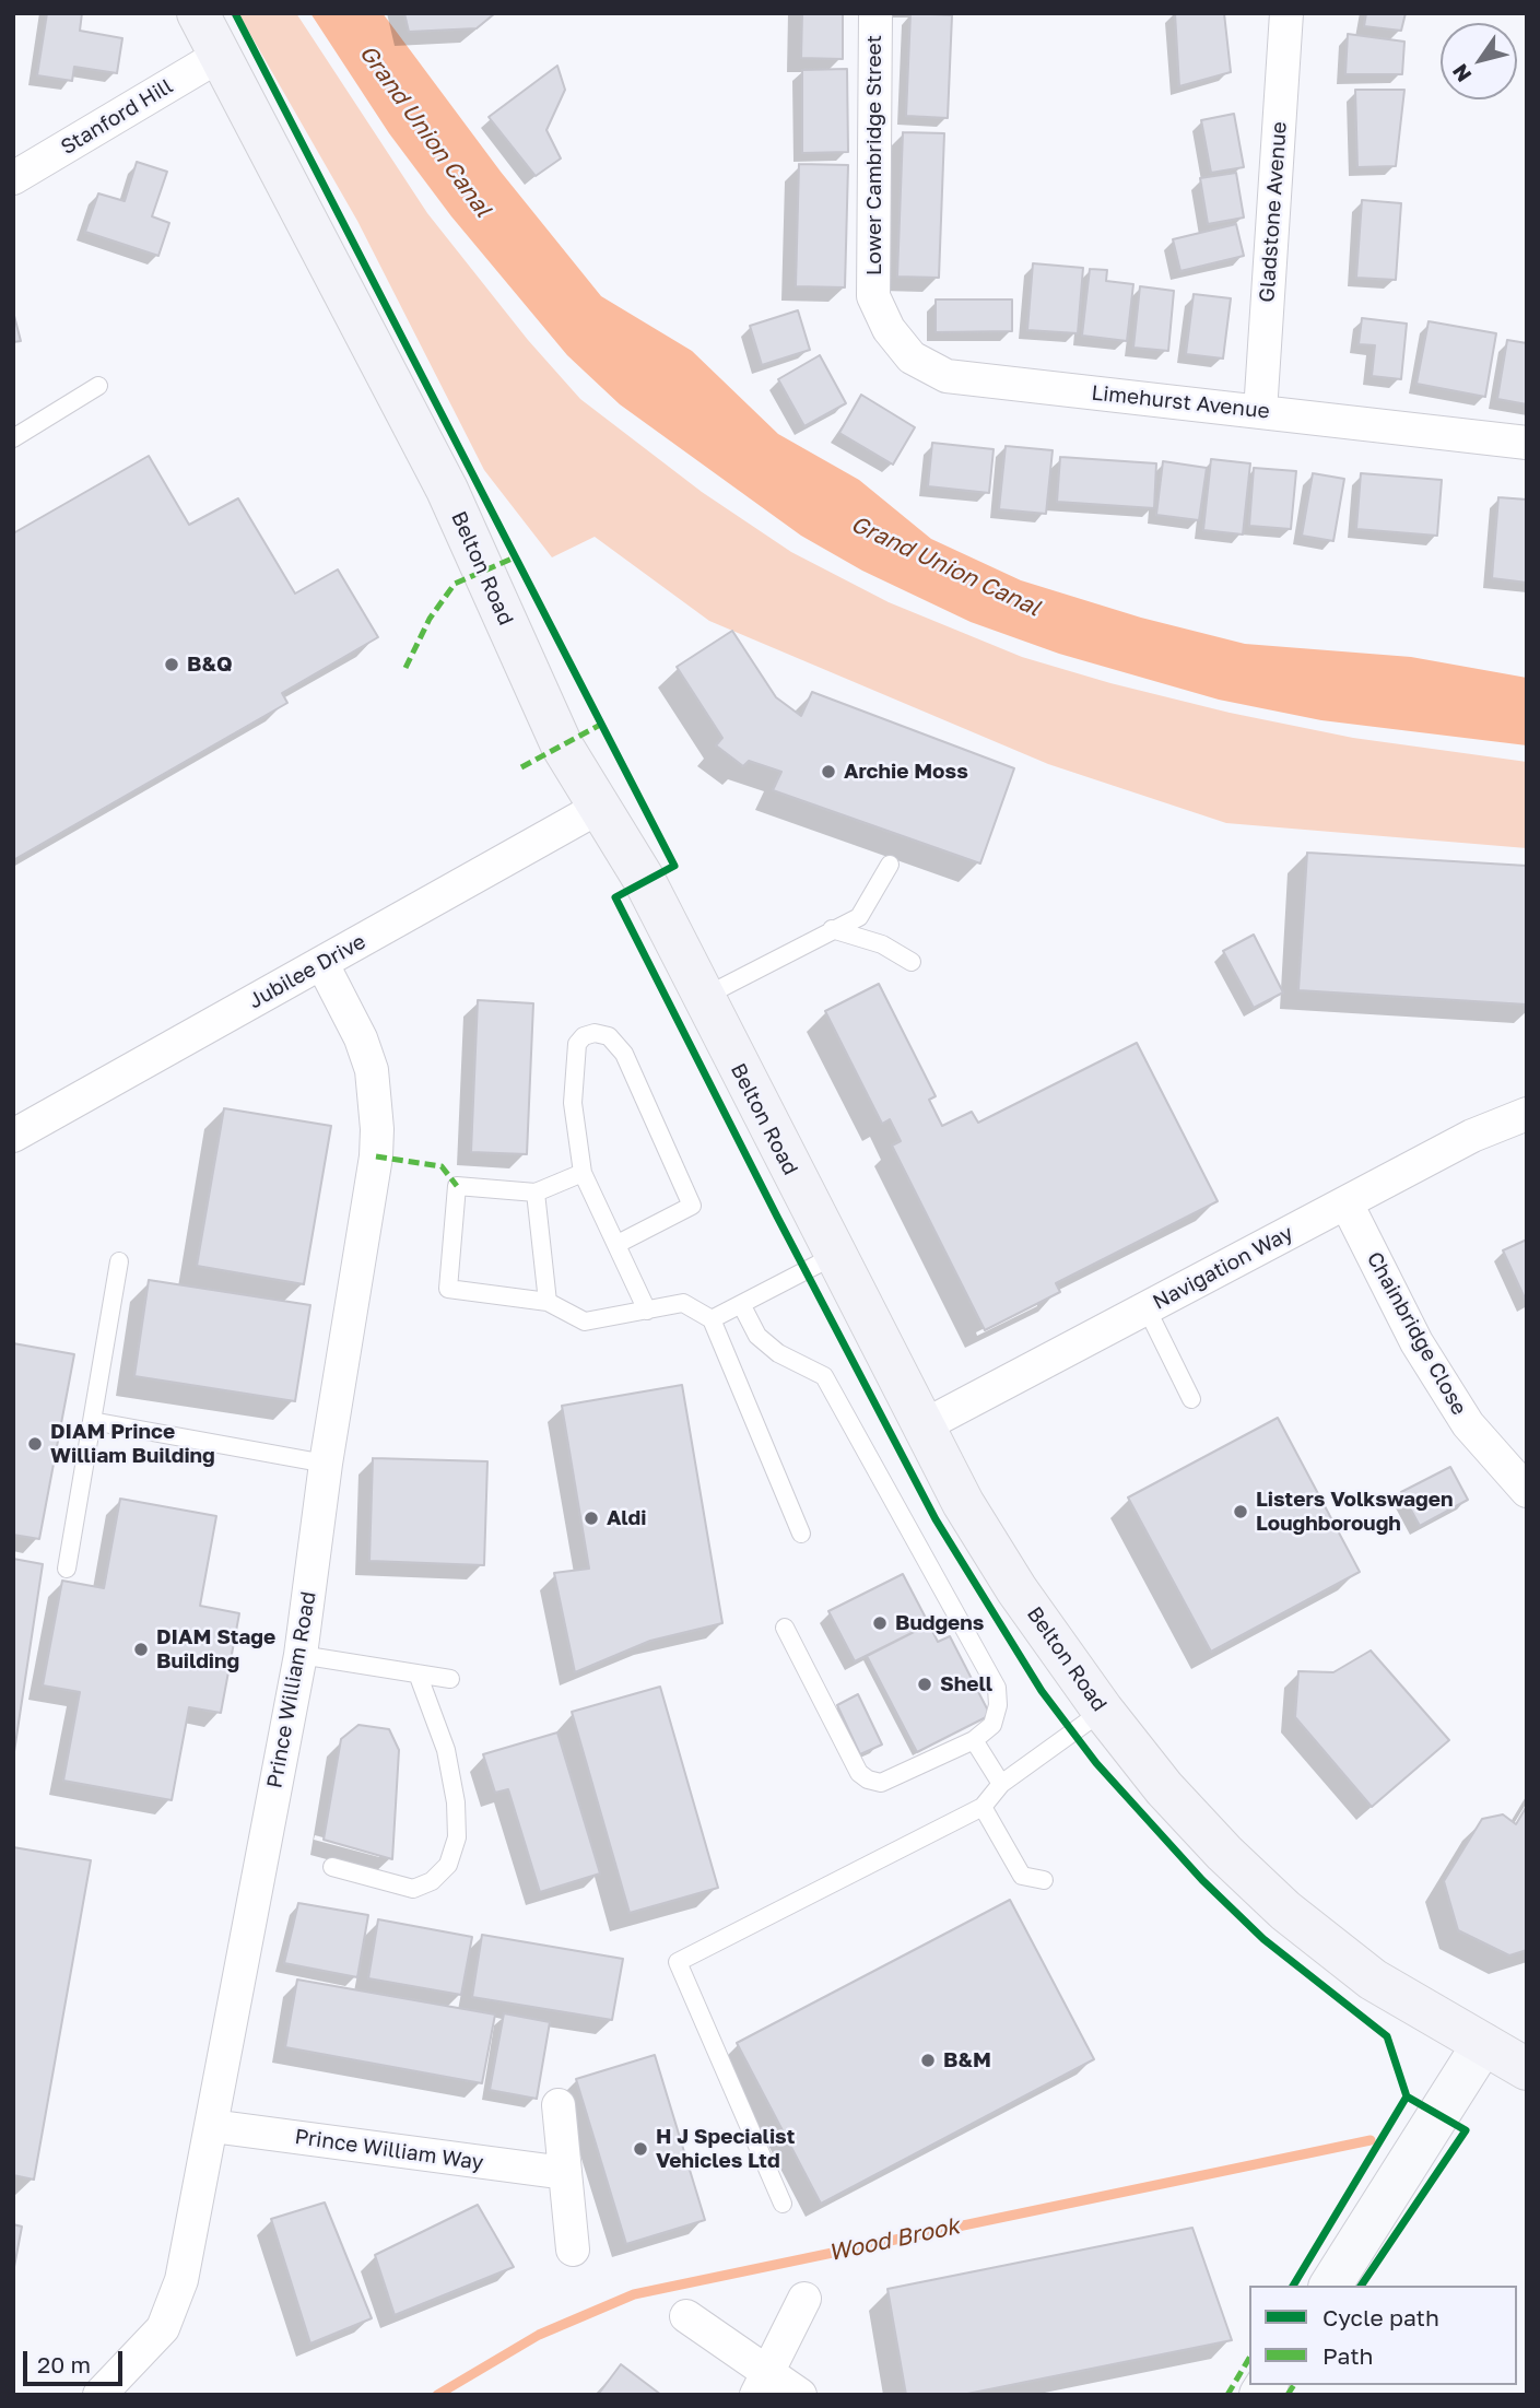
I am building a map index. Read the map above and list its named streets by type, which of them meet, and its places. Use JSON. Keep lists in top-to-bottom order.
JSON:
{
  "streets": {
    "main road": ["Belton Road"],
    "street": [
      "Stanford Hill",
      "Lower Cambridge Street",
      "Gladstone Avenue",
      "Limehurst Avenue",
      "Jubilee Drive",
      "Navigation Way",
      "Chainbridge Close",
      "Prince William Road",
      "Prince William Way"
    ]
  },
  "crossings": [
    ["Stanford Hill", "Belton Road"],
    ["Lower Cambridge Street", "Limehurst Avenue"],
    ["Gladstone Avenue", "Limehurst Avenue"],
    ["Belton Road", "Jubilee Drive"],
    ["Belton Road", "Navigation Way"],
    ["Jubilee Drive", "Prince William Road"],
    ["Navigation Way", "Chainbridge Close"],
    ["Prince William Road", "Prince William Way"]
  ],
  "water": ["Grand Union Canal", "Wood Brook"],
  "places": [
    "B&Q",
    "Archie Moss",
    "DIAM Prince William Building",
    "Listers Volkswagen Loughborough",
    "Aldi",
    "Budgens",
    "DIAM Stage Building",
    "Shell",
    "B&M",
    "H J Specialist Vehicles Ltd"
  ],
  "legend": ["Cycle path", "Path"],
  "scale_bar": "20 m",
  "north": "bottom left"
}
